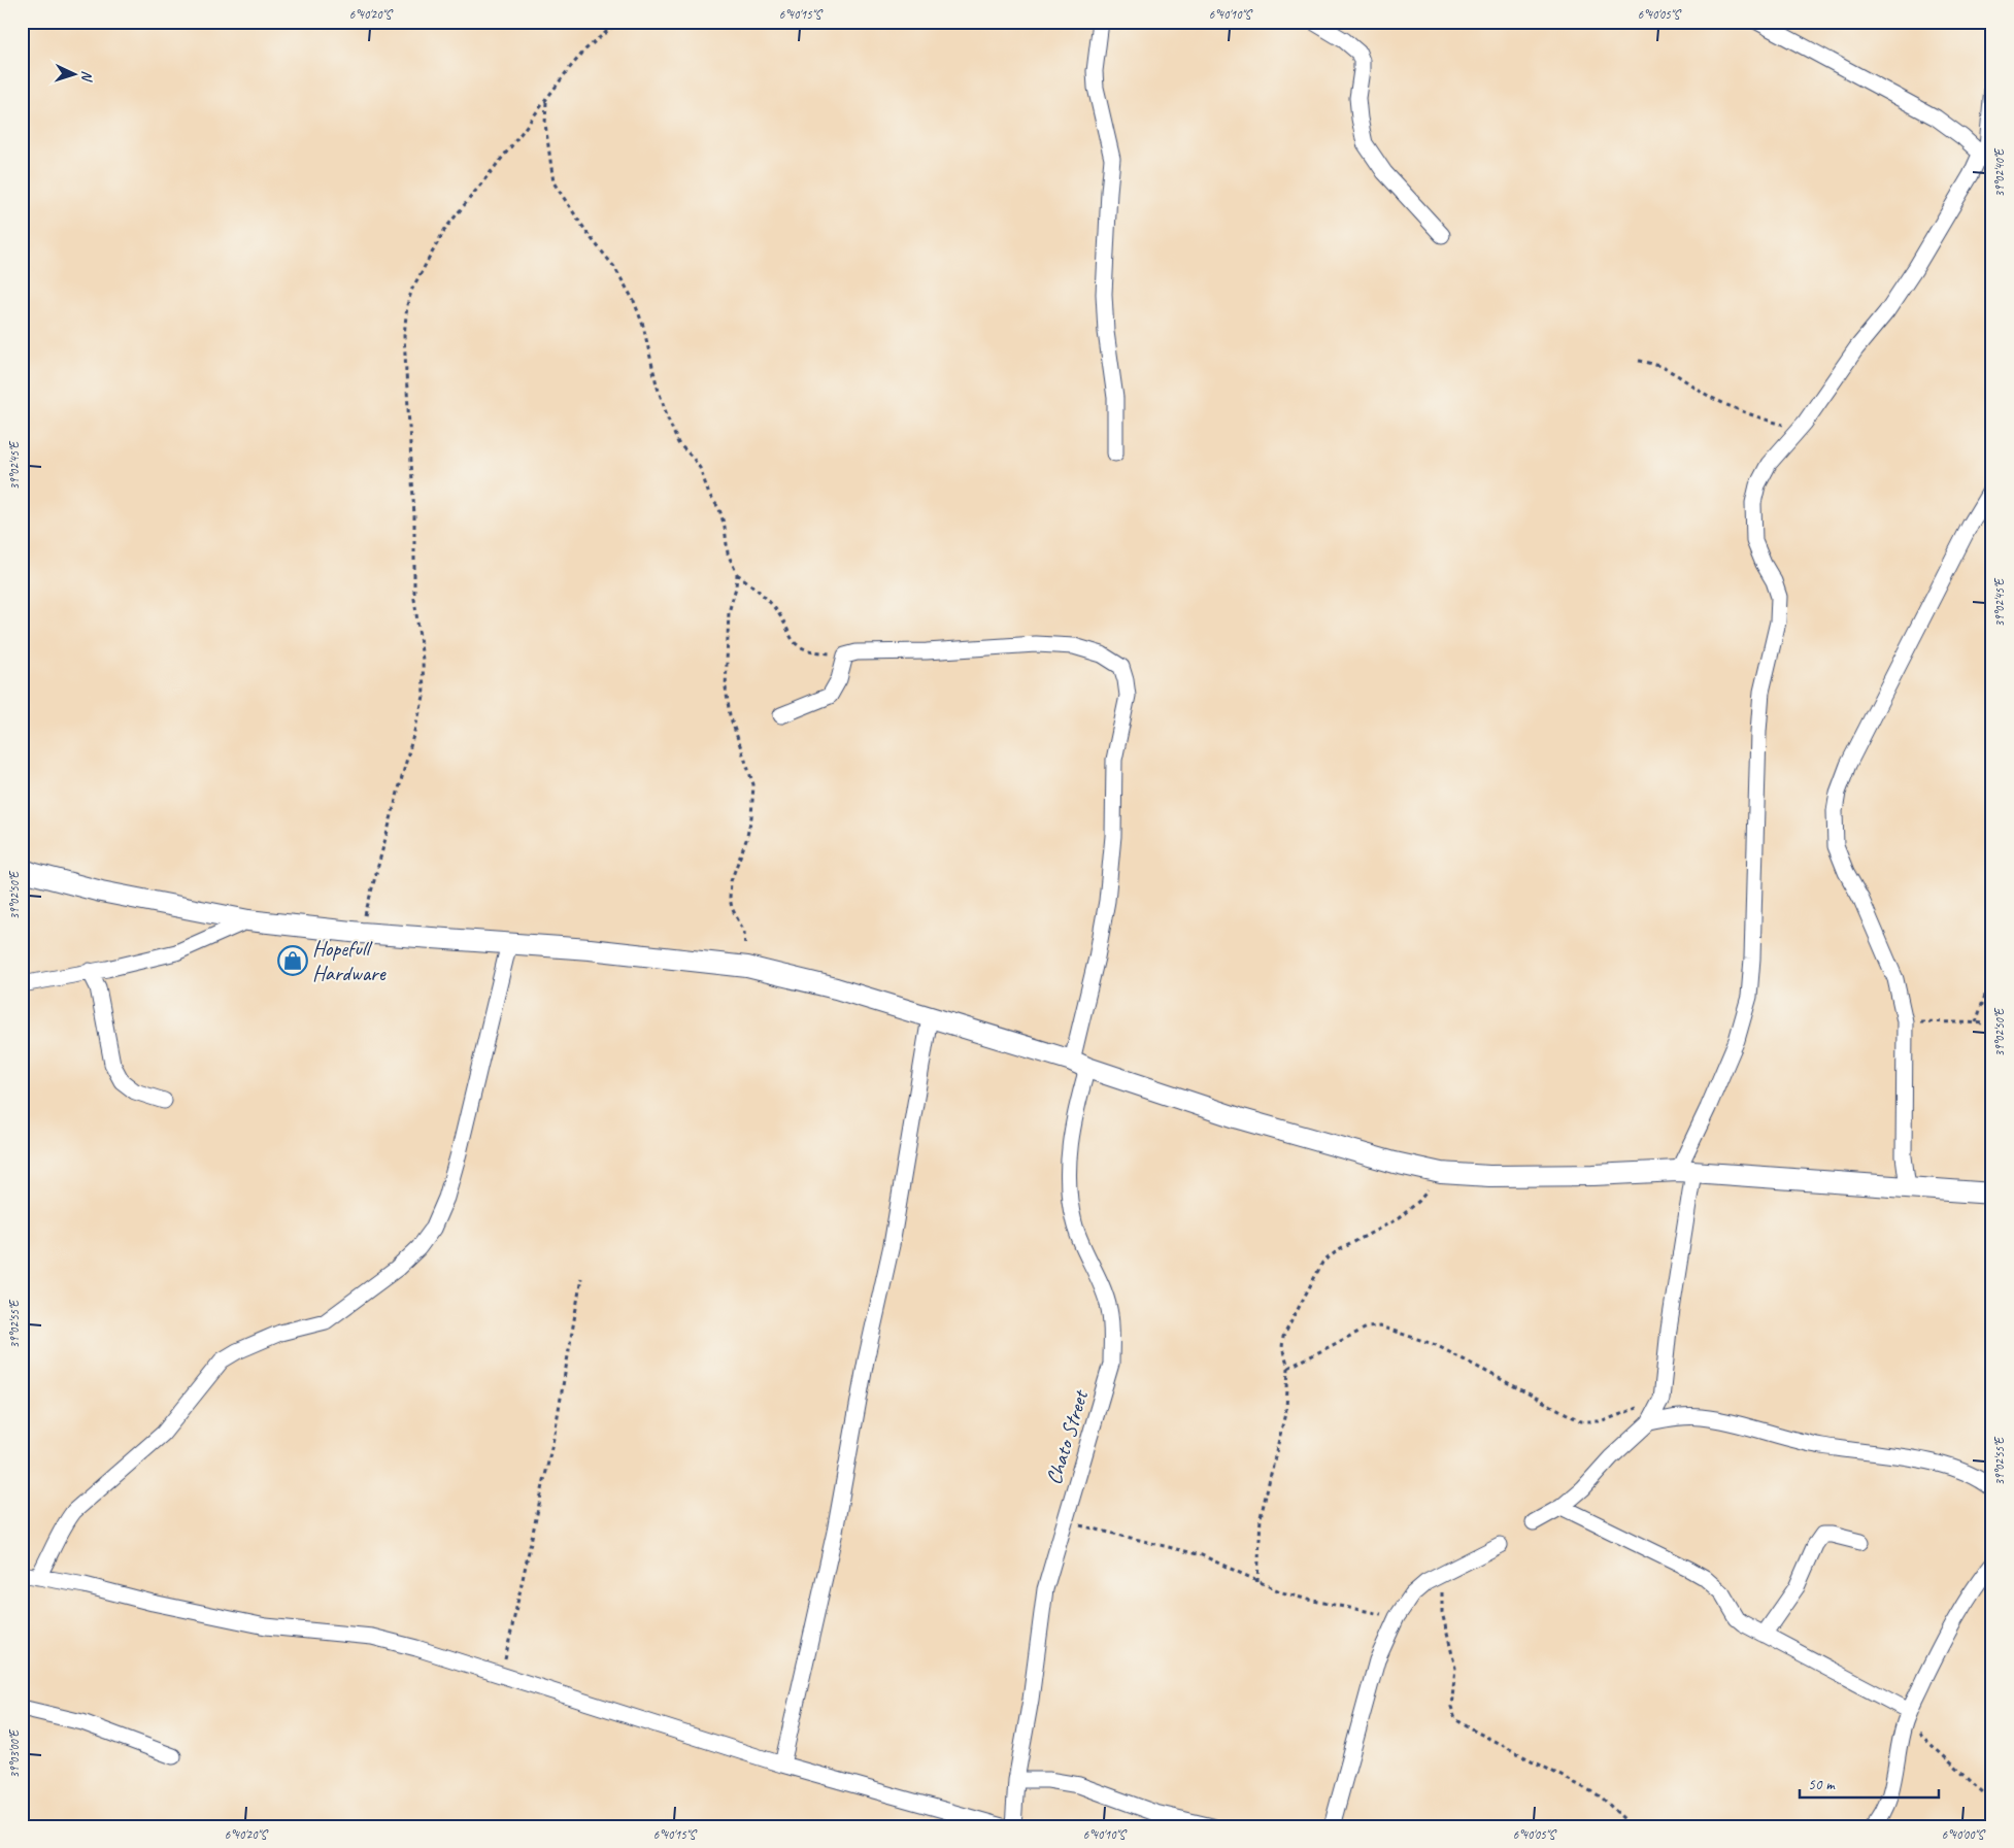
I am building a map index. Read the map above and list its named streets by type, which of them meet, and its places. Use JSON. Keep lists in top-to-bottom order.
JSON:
{
  "streets": {
    "street": ["Chato Street"]
  },
  "places": {
    "shop": ["Hopefull Hardware"]
  },
  "scale_bar": "50 m",
  "north": "right",
  "coordinates": [
    "6°40'20\"S",
    "6°40'15\"S",
    "6°40'10\"S",
    "6°40'05\"S",
    "39°02'40\"E",
    "39°02'45\"E",
    "39°02'50\"E",
    "39°02'55\"E",
    "39°03'00\"E",
    "6°40'00\"S"
  ]
}
